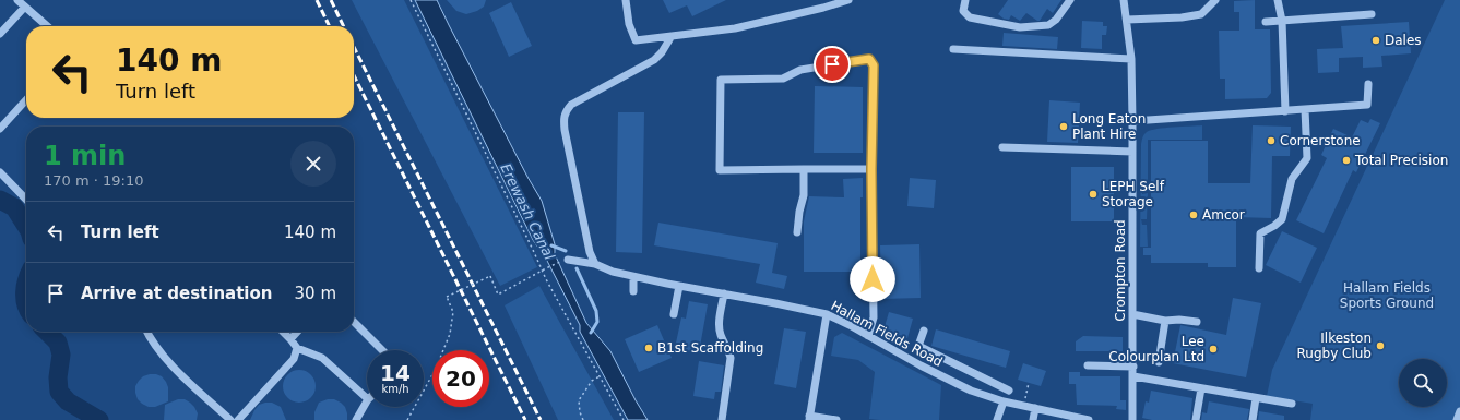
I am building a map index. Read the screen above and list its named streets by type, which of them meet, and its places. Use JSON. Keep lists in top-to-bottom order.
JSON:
{
  "streets": {
    "street": ["Crompton Road", "Hallam Fields Road"]
  },
  "water": ["Erewash Canal"],
  "parks": ["Hallam Fields Sports Ground"],
  "places": [
    "Dales",
    "Long Eaton Plant Hire",
    "Cornerstone",
    "Total Precision",
    "LEPH Self Storage",
    "Amcor",
    "Ilkeston Rugby Club",
    "B1st Scaffolding",
    "Lee Colourplan Ltd"
  ],
  "page": {
    "turn": ["140 m", "Turn left"],
    "heading": ["1 min", "170 m · 19:10"],
    "list": [
      {
        "name": "Turn left",
        "value": "140 m"
      },
      {
        "name": "Arrive at destination",
        "value": "30 m"
      }
    ],
    "speed": "14 km/h",
    "limit": "20"
  }
}
